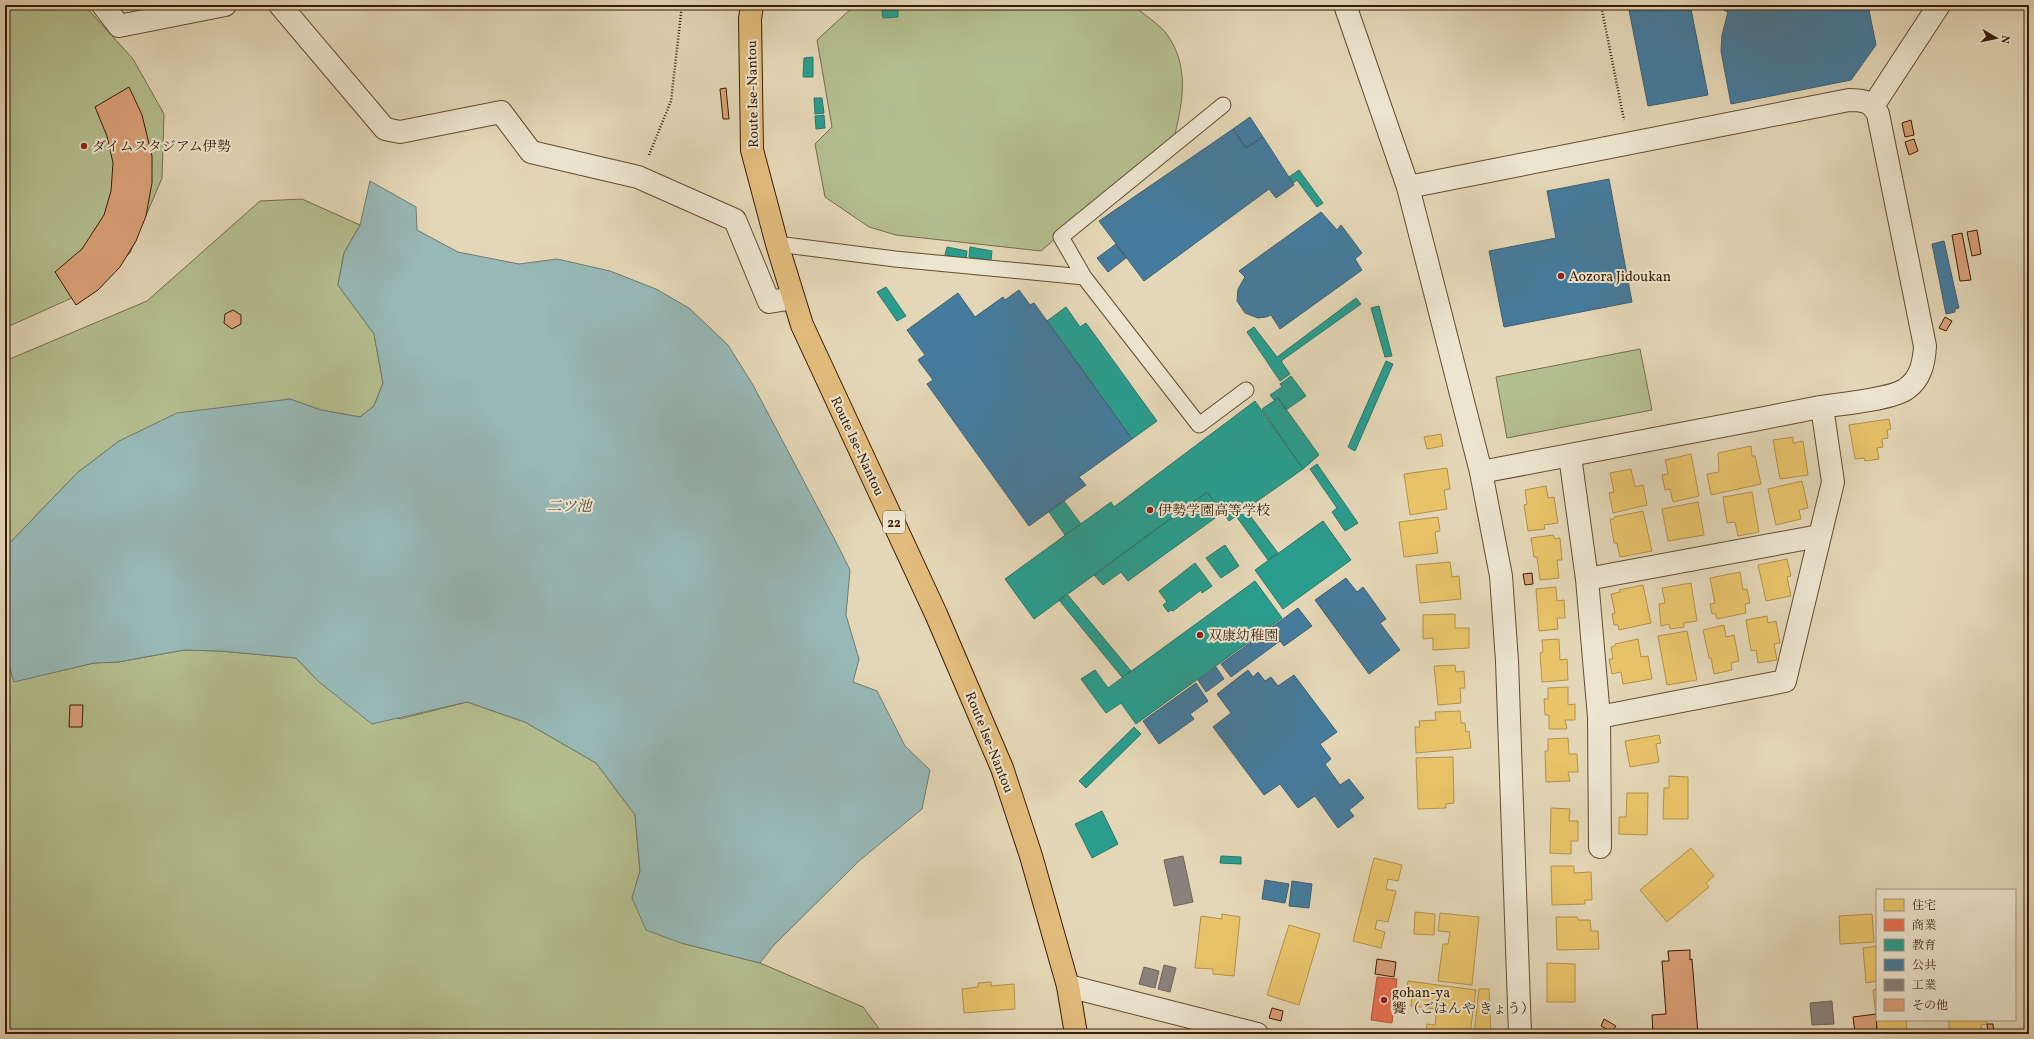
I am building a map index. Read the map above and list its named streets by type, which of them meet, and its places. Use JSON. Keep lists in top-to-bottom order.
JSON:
{
  "streets": {
    "main road": ["Route Ise-Nantou", "22"]
  },
  "water": ["二ツ池"],
  "places": [
    "ダイムスタジアム伊勢",
    "Aozora Jidoukan",
    "伊勢学園高等学校",
    "双康幼稚園",
    "gohan-ya 饗（ごはんや きょう）"
  ],
  "legend": [
    "住宅",
    "商業",
    "教育",
    "公共",
    "工業",
    "その他"
  ],
  "north": "right"
}
